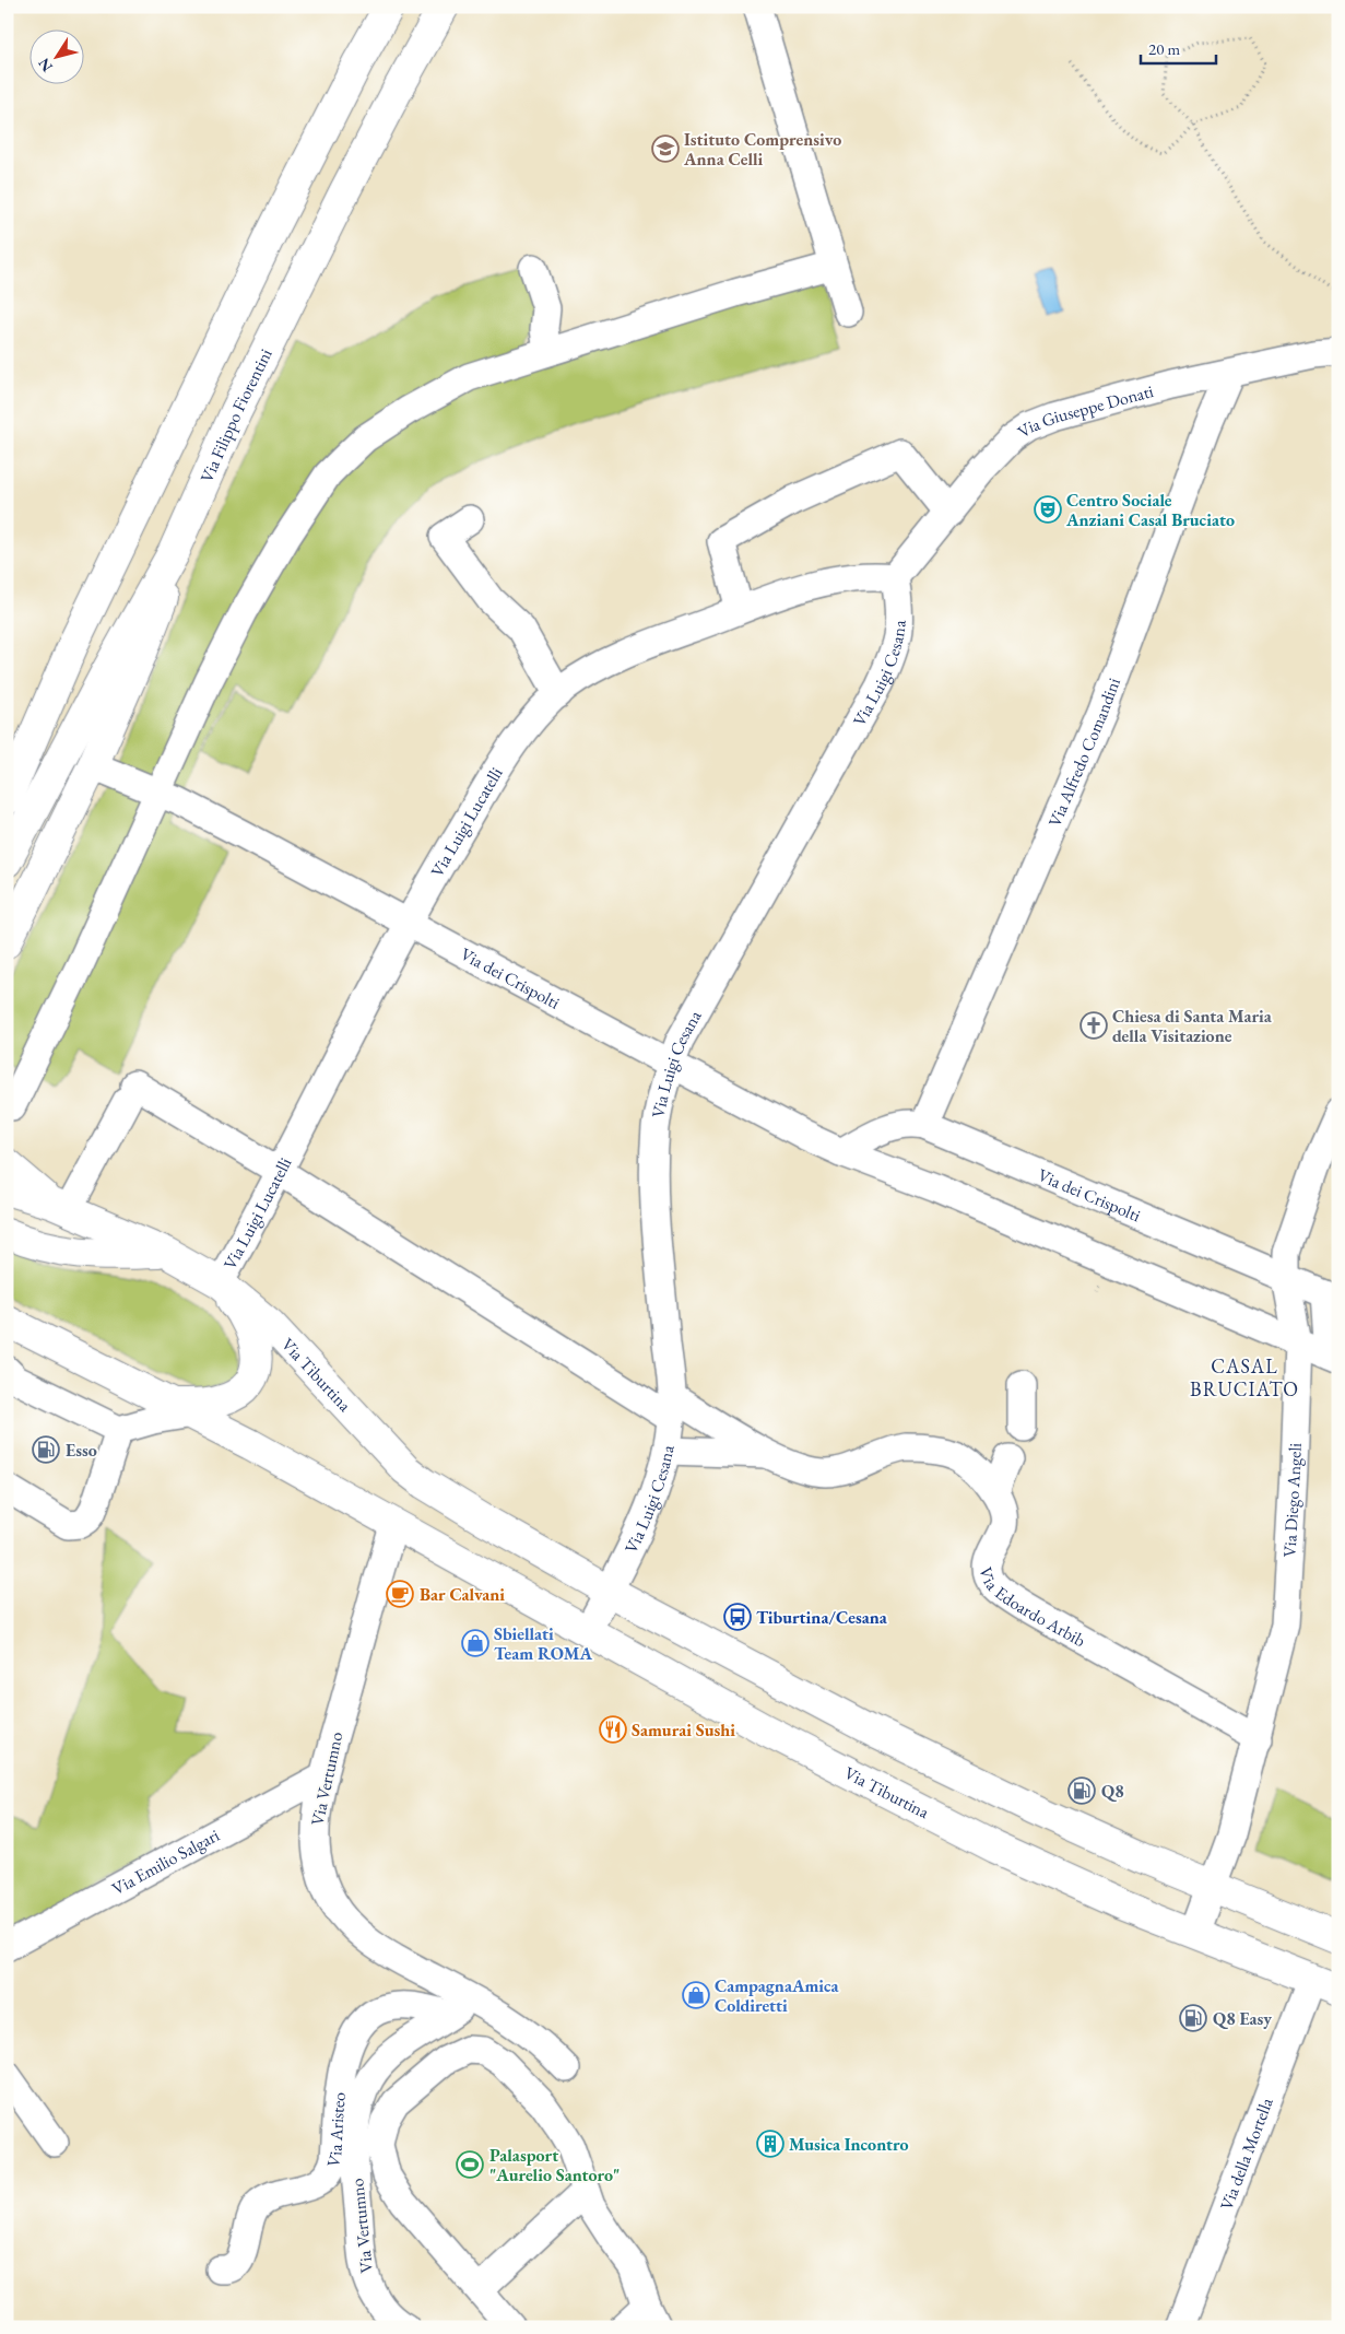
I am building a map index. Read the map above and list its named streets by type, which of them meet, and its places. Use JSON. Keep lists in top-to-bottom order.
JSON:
{
  "streets": {
    "main road": ["Via Filippo Fiorentini", "Via Tiburtina"],
    "street": [
      "Via Giuseppe Donati",
      "Via Luigi Cesana",
      "Via Alfredo Comandini",
      "Via Luigi Lucatelli",
      "Via dei Crispolti",
      "Via Diego Angeli",
      "Via Edoardo Arbib",
      "Via Vertumno",
      "Via Emilio Salgari",
      "Via Aristeo",
      "Via della Mortella"
    ]
  },
  "crossings": [
    ["Via Giuseppe Donati", "Via Luigi Cesana"],
    ["Via Giuseppe Donati", "Via Alfredo Comandini"],
    ["Via Giuseppe Donati", "Via Luigi Lucatelli"],
    ["Via Luigi Cesana", "Via Luigi Lucatelli"],
    ["Via Luigi Cesana", "Via dei Crispolti"],
    ["Via Luigi Cesana", "Via Tiburtina"],
    ["Via Luigi Cesana", "Via Edoardo Arbib"],
    ["Via Alfredo Comandini", "Via dei Crispolti"],
    ["Via Luigi Lucatelli", "Via dei Crispolti"],
    ["Via Luigi Lucatelli", "Via Tiburtina"],
    ["Via Luigi Lucatelli", "Via Edoardo Arbib"],
    ["Via dei Crispolti", "Via Diego Angeli"],
    ["Via Tiburtina", "Via Diego Angeli"],
    ["Via Tiburtina", "Via Edoardo Arbib"],
    ["Via Tiburtina", "Via Vertumno"],
    ["Via Tiburtina", "Via della Mortella"],
    ["Via Diego Angeli", "Via Edoardo Arbib"],
    ["Via Vertumno", "Via Emilio Salgari"],
    ["Via Vertumno", "Via Aristeo"]
  ],
  "districts": ["CASAL BRUCIATO"],
  "places": {
    "school or university": ["Istituto Comprensivo Anna Celli"],
    "theatre": ["Centro Sociale Anziani Casal Bruciato"],
    "church": ["Chiesa di Santa Maria della Visitazione"],
    "fuel station": ["Esso", "Q8", "Q8 Easy"],
    "cafe": ["Bar Calvani"],
    "bus stop": ["Tiburtina/Cesana"],
    "shop": ["Sbiellati Team ROMA", "CampagnaAmica Coldiretti"],
    "restaurant": ["Samurai Sushi"],
    "building": ["Musica Incontro"],
    "sports": ["Palasport \"Aurelio Santoro\""]
  },
  "scale_bar": "20 m",
  "north": "bottom left"
}
